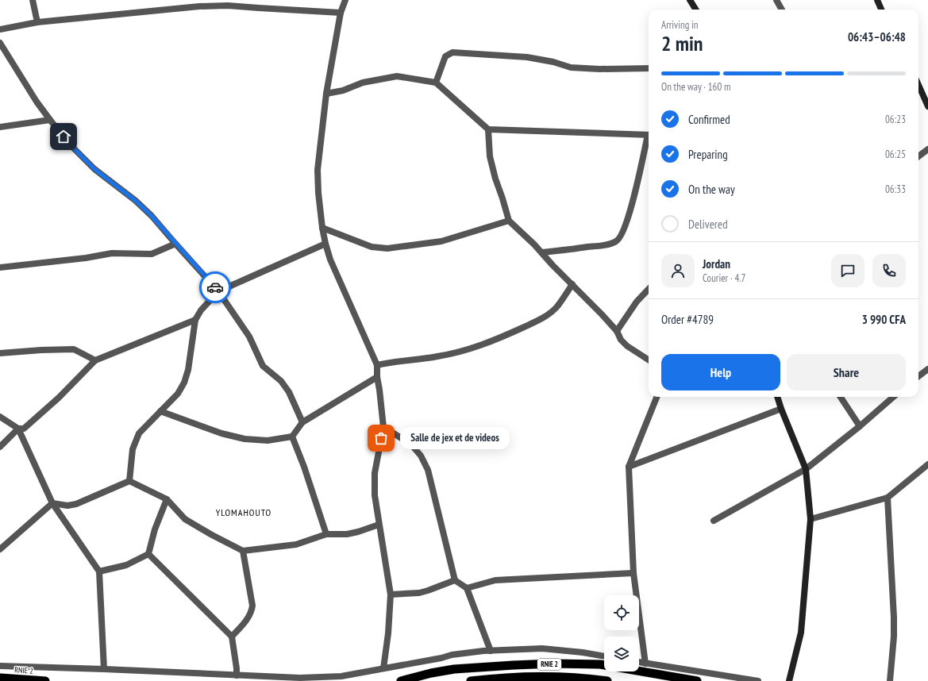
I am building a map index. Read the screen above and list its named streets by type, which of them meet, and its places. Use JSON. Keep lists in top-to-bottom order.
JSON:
{
  "streets": {
    "highway": ["RNIE 2"]
  },
  "districts": ["YLOMAHOUTO"],
  "places": ["Salle de jex et de videos"],
  "page": {
    "heading": ["2 min", "Arriving in", "06:43–06:48"],
    "panel": [
      "Jordan",
      "Courier · 4.7",
      "Order #4789",
      "3 990 CFA"
    ],
    "bar": "On the way · 160 m",
    "list": [
      ["Confirmed", "06:23"],
      ["Preparing", "06:25"],
      ["On the way", "06:33"],
      "Delivered"
    ],
    "buttons": ["Help", "Share"],
    "bubble": "Salle de jex et de videos"
  }
}
